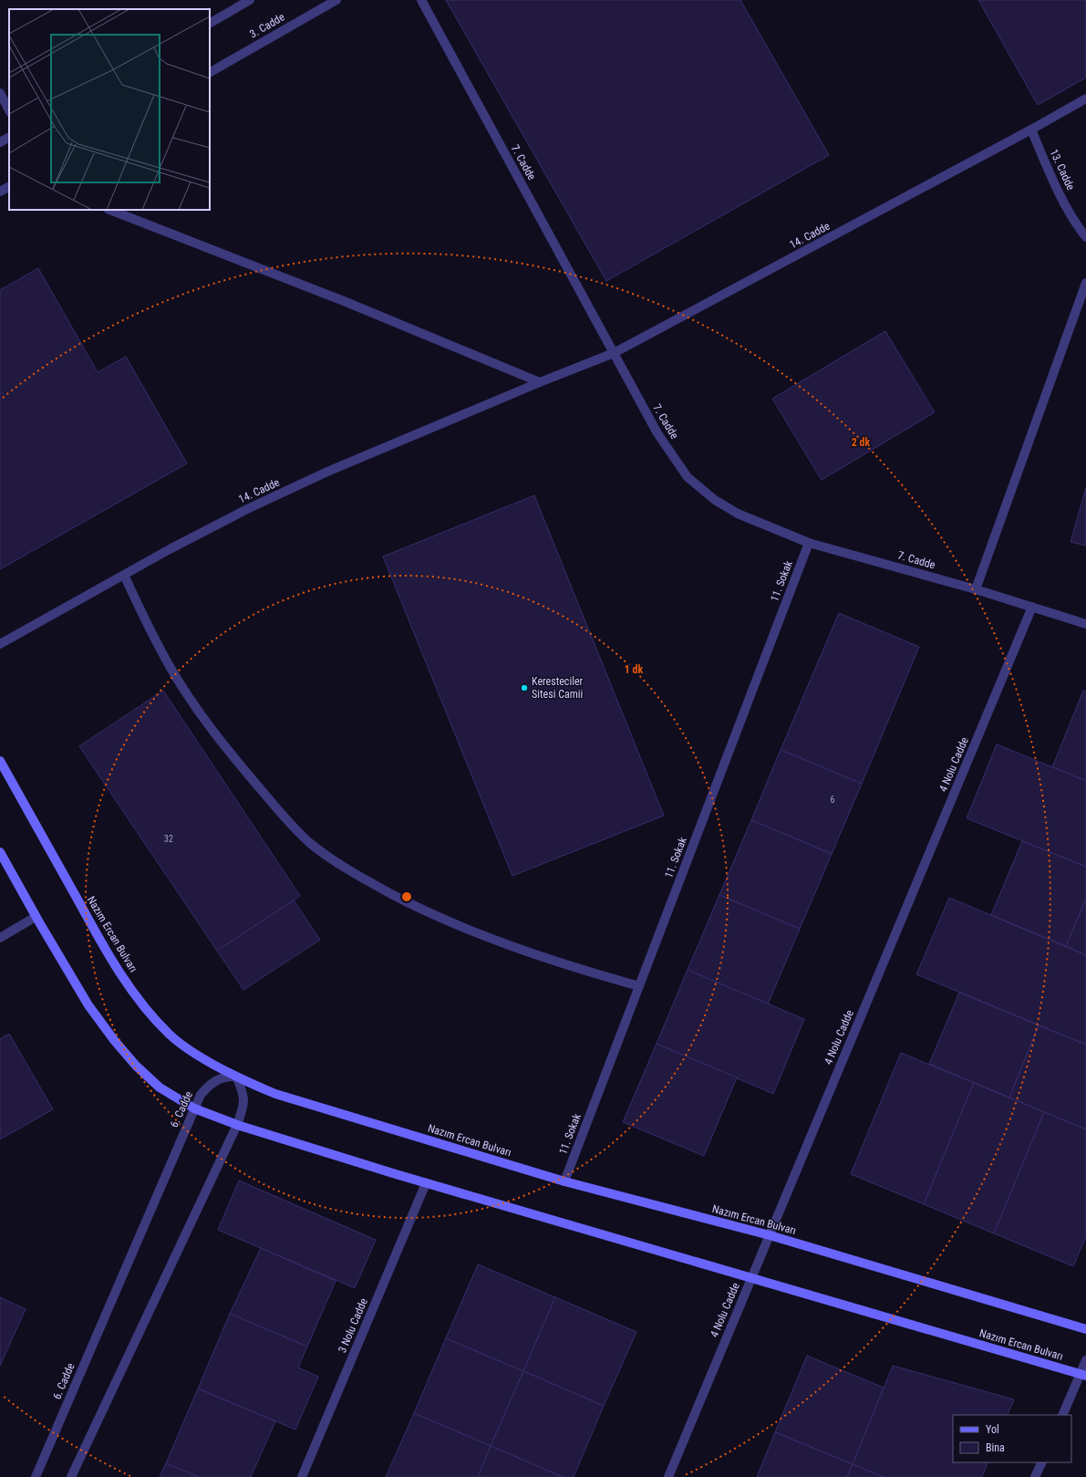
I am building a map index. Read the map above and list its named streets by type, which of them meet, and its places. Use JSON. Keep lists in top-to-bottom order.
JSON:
{
  "streets": {
    "main road": ["Nazım Ercan Bulvarı"],
    "street": [
      "3. Cadde",
      "7. Cadde",
      "13. Cadde",
      "14. Cadde",
      "11. Sokak",
      "4 Nolu Cadde",
      "6. Cadde",
      "3 Nolu Cadde"
    ]
  },
  "crossings": [
    ["7. Cadde", "14. Cadde"],
    ["7. Cadde", "11. Sokak"],
    ["7. Cadde", "4 Nolu Cadde"],
    ["13. Cadde", "14. Cadde"],
    ["11. Sokak", "Nazım Ercan Bulvarı"],
    ["4 Nolu Cadde", "Nazım Ercan Bulvarı"],
    ["Nazım Ercan Bulvarı", "6. Cadde"],
    ["Nazım Ercan Bulvarı", "3 Nolu Cadde"]
  ],
  "places": ["Keresteciler Sitesi Camii"],
  "house_numbers": ["6", "32"],
  "legend": ["Yol", "Bina"],
  "rings": ["2 dk", "1 dk"]
}
